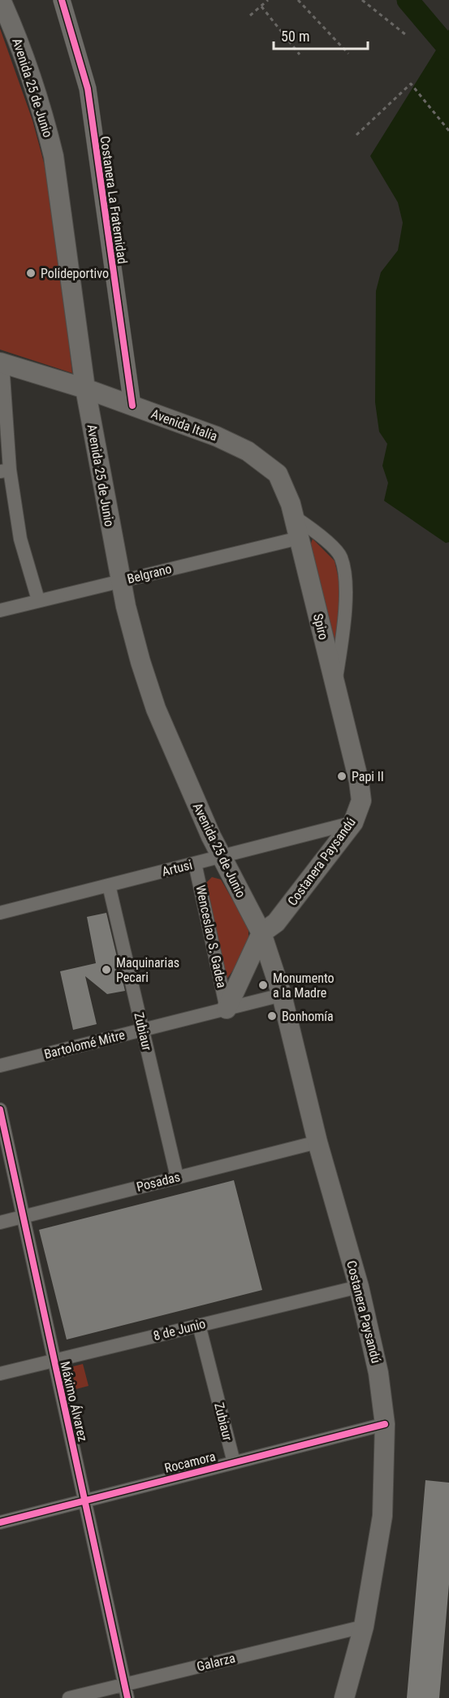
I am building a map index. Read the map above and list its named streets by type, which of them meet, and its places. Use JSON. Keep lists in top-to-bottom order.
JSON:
{
  "streets": {
    "main road": [
      "Avenida 25 de Junio",
      "Avenida Italia",
      "Spiro",
      "Costanera Paysandú"
    ],
    "street": [
      "Costanera La Fraternidad",
      "Belgrano",
      "Artusi",
      "Wenceslao S. Gadea",
      "Zubiaur",
      "Bartolomé Mitre",
      "Posadas",
      "8 de Junio",
      "Máximo Álvarez",
      "Rocamora",
      "Galarza"
    ]
  },
  "crossings": [
    ["Avenida 25 de Junio", "Avenida Italia"],
    ["Avenida 25 de Junio", "Belgrano"],
    ["Avenida 25 de Junio", "Costanera Paysandú"],
    ["Avenida 25 de Junio", "Artusi"],
    ["Costanera La Fraternidad", "Avenida Italia"],
    ["Avenida Italia", "Spiro"],
    ["Belgrano", "Spiro"],
    ["Spiro", "Costanera Paysandú"],
    ["Costanera Paysandú", "Artusi"],
    ["Costanera Paysandú", "Wenceslao S. Gadea"],
    ["Costanera Paysandú", "Bartolomé Mitre"],
    ["Costanera Paysandú", "Posadas"],
    ["Costanera Paysandú", "8 de Junio"],
    ["Costanera Paysandú", "Rocamora"],
    ["Costanera Paysandú", "Galarza"],
    ["Artusi", "Wenceslao S. Gadea"],
    ["Artusi", "Zubiaur"],
    ["Wenceslao S. Gadea", "Bartolomé Mitre"],
    ["Zubiaur", "Bartolomé Mitre"],
    ["Zubiaur", "Posadas"],
    ["Zubiaur", "8 de Junio"],
    ["Zubiaur", "Rocamora"],
    ["Posadas", "Máximo Álvarez"],
    ["8 de Junio", "Máximo Álvarez"],
    ["Máximo Álvarez", "Rocamora"],
    ["Máximo Álvarez", "Galarza"]
  ],
  "places": [
    "Polideportivo",
    "Papi II",
    "Maquinarias Pecari",
    "Monumento a la Madre",
    "Bonhomía"
  ],
  "scale_bar": "50 m"
}
